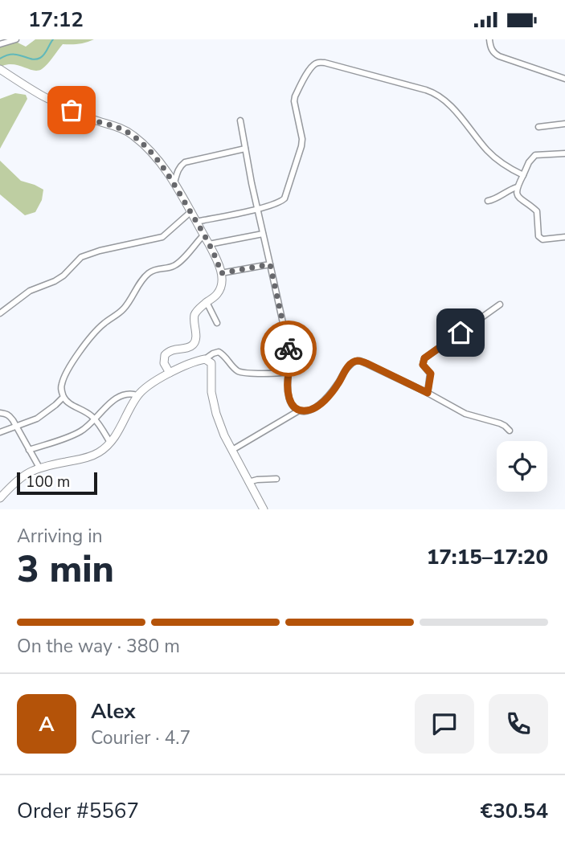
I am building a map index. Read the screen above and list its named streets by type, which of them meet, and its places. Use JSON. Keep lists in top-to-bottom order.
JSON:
{
  "scale_bar": "100 m",
  "page": {
    "status": "17:12",
    "scale": "100 m",
    "heading": ["3 min", "Arriving in", "17:15–17:20"],
    "panel": [
      "Alex",
      "Courier · 4.7",
      "Order #5567",
      "€30.54"
    ],
    "bar": "On the way · 380 m",
    "round": "A"
  }
}
